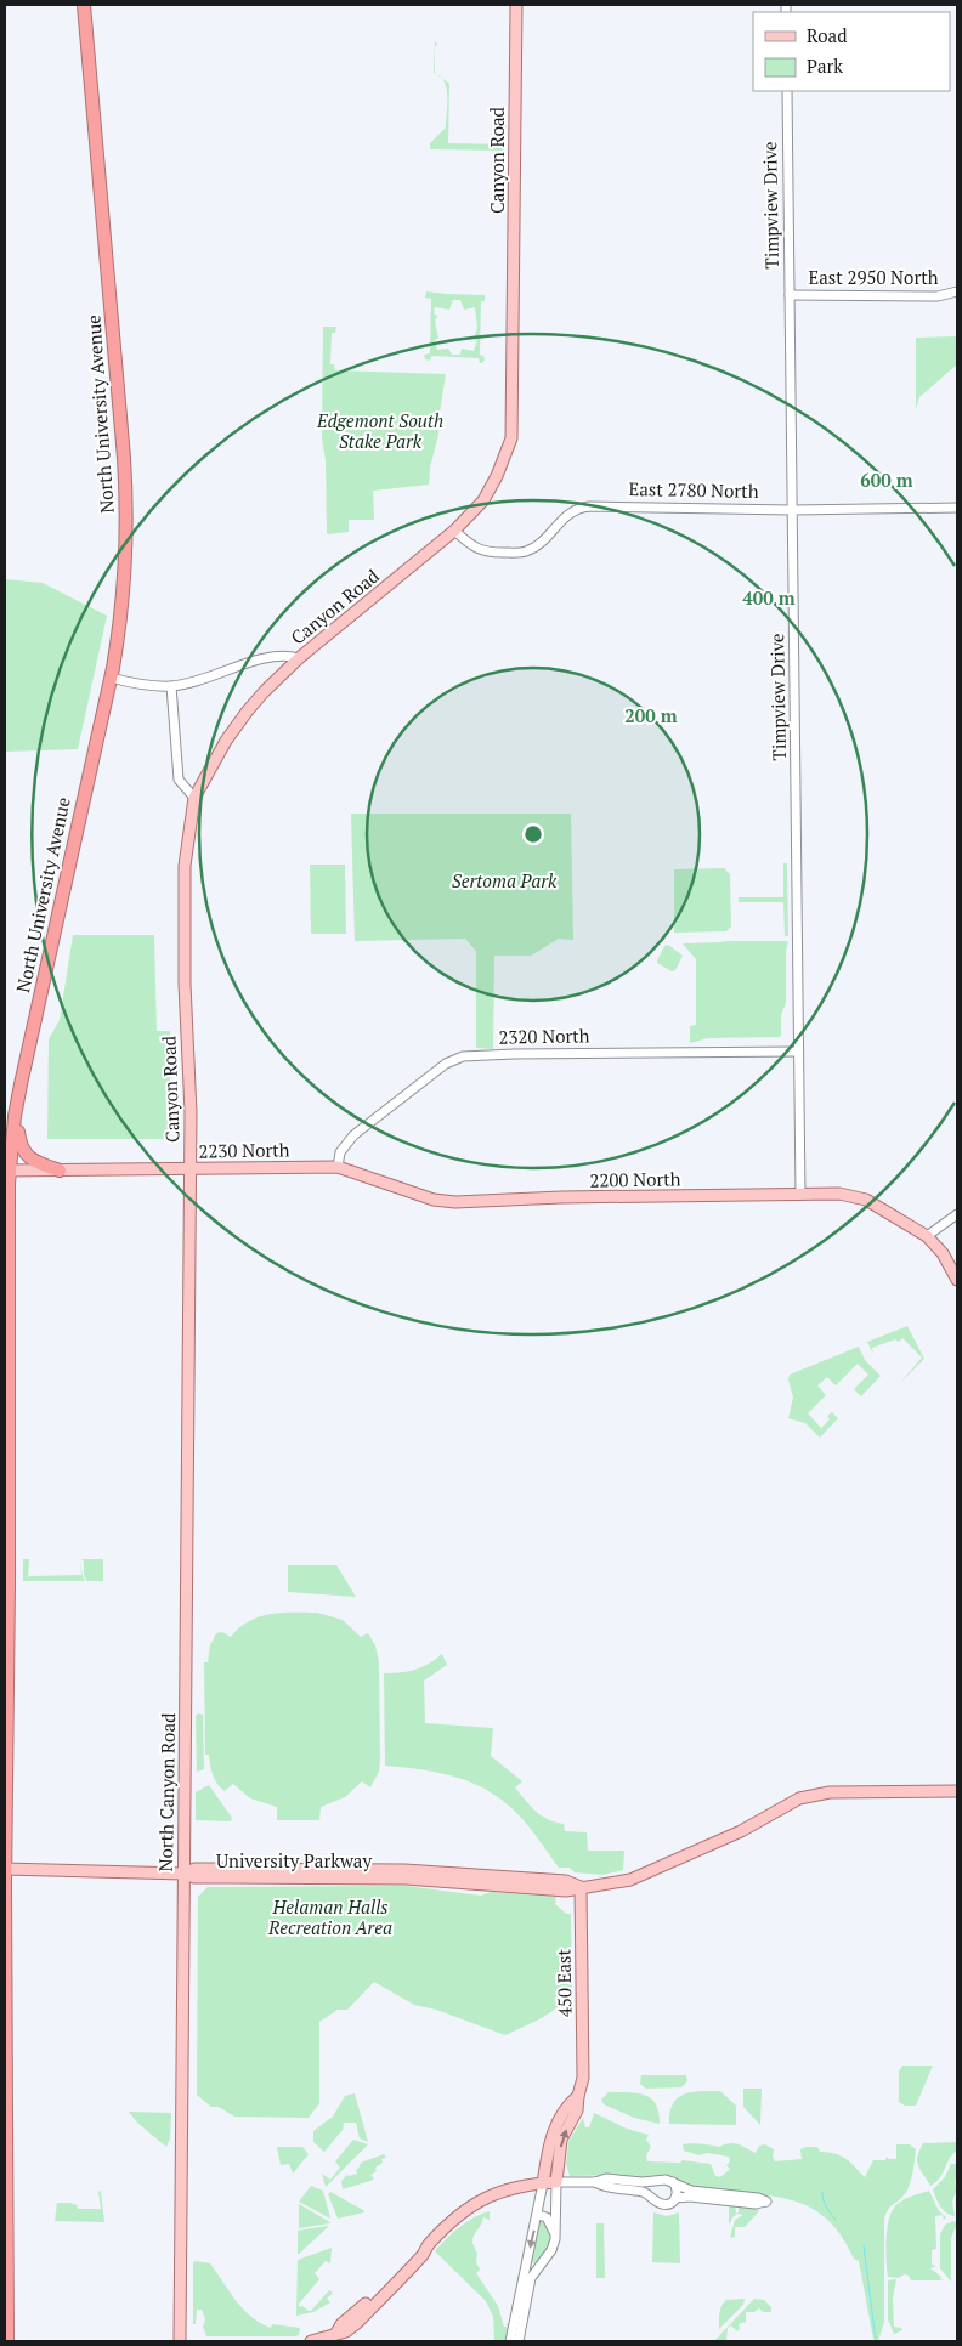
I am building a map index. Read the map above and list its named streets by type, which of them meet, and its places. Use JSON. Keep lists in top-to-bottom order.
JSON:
{
  "streets": {
    "highway": ["North University Avenue"],
    "main road": [
      "Canyon Road",
      "2230 North",
      "2200 North",
      "North Canyon Road",
      "University Parkway",
      "450 East"
    ],
    "street": [
      "Timpview Drive",
      "East 2950 North",
      "East 2780 North",
      "2320 North"
    ]
  },
  "crossings": [
    ["Canyon Road", "East 2780 North"],
    ["Canyon Road", "2230 North"],
    ["Canyon Road", "North Canyon Road"],
    ["Timpview Drive", "East 2950 North"],
    ["Timpview Drive", "East 2780 North"],
    ["Timpview Drive", "2320 North"],
    ["Timpview Drive", "2200 North"],
    ["North University Avenue", "2230 North"],
    ["North University Avenue", "University Parkway"],
    ["2320 North", "2230 North"],
    ["2320 North", "2200 North"],
    ["2230 North", "2200 North"],
    ["North Canyon Road", "University Parkway"],
    ["University Parkway", "450 East"]
  ],
  "parks": ["Edgemont South Stake Park", "Sertoma Park", "Helaman Halls Recreation Area"],
  "legend": ["Road", "Park"],
  "rings": ["600 m", "400 m", "200 m"]
}
